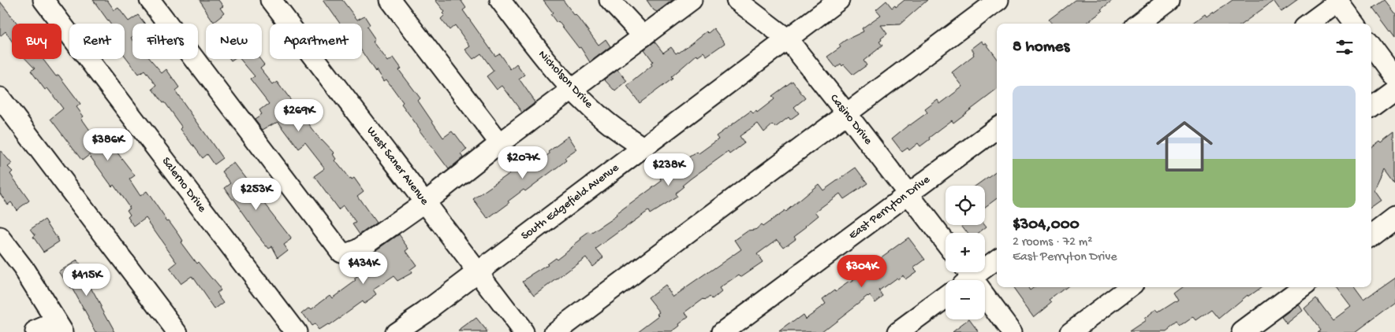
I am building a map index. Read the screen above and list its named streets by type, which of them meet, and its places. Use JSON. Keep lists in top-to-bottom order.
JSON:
{
  "streets": {
    "street": [
      "Nicholson Drive",
      "Casino Drive",
      "West Saner Avenue",
      "Salerno Drive",
      "South Edgefield Avenue",
      "East Perryton Drive"
    ]
  },
  "crossings": [
    ["Nicholson Drive", "South Edgefield Avenue"],
    ["Casino Drive", "South Edgefield Avenue"],
    ["Casino Drive", "East Perryton Drive"],
    ["West Saner Avenue", "South Edgefield Avenue"]
  ],
  "page": {
    "chip": [
      "Buy",
      "Rent",
      "Filters",
      "New",
      "Apartment"
    ],
    "heading": "8 homes",
    "list": [
      {
        "name": "$304,000",
        "note": "2 rooms · 72 m² · East Perryton Drive"
      }
    ],
    "price": [
      "$269K",
      "$386K",
      "$207K",
      "$238K",
      "$253K",
      "$434K",
      "$304K",
      "$415K"
    ],
    "map_buttons": ["+", "−"]
  }
}
